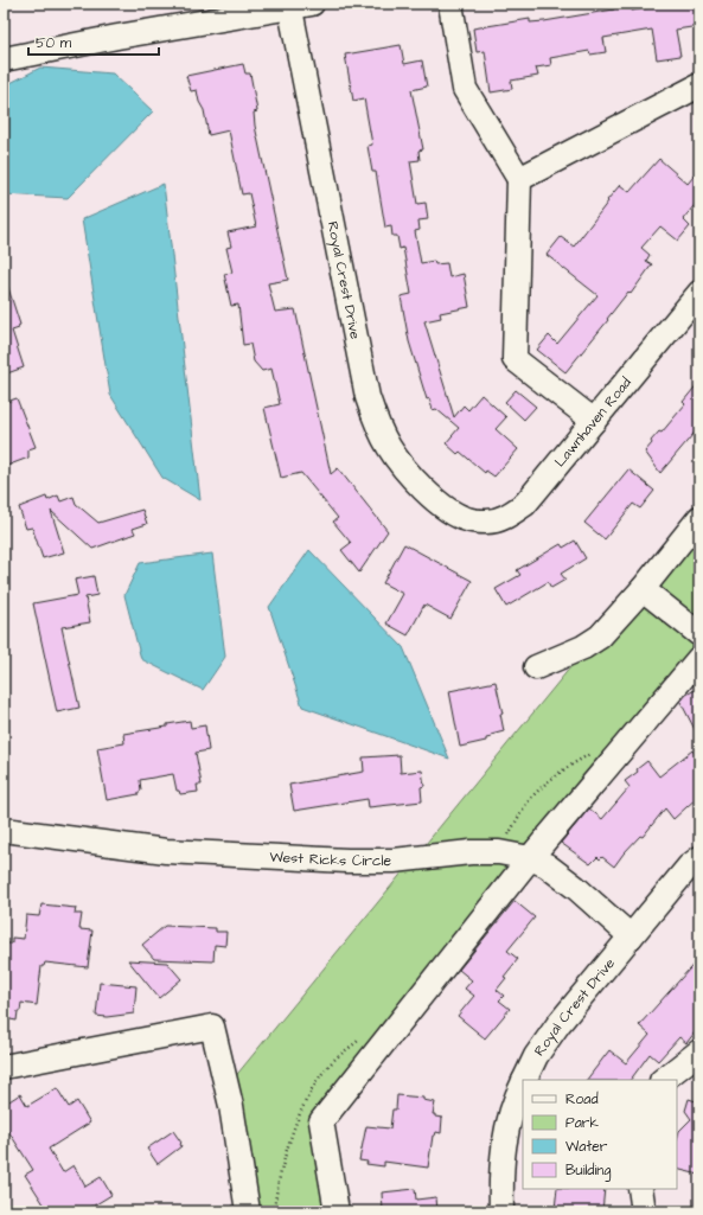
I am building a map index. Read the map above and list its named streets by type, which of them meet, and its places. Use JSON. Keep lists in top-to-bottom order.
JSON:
{
  "streets": {
    "street": ["Royal Crest Drive", "Lawnhaven Road", "West Ricks Circle"]
  },
  "crossings": [
    ["Royal Crest Drive", "Lawnhaven Road"],
    ["Royal Crest Drive", "West Ricks Circle"]
  ],
  "legend": [
    "Road",
    "Park",
    "Water",
    "Building"
  ],
  "scale_bar": "50 m"
}
